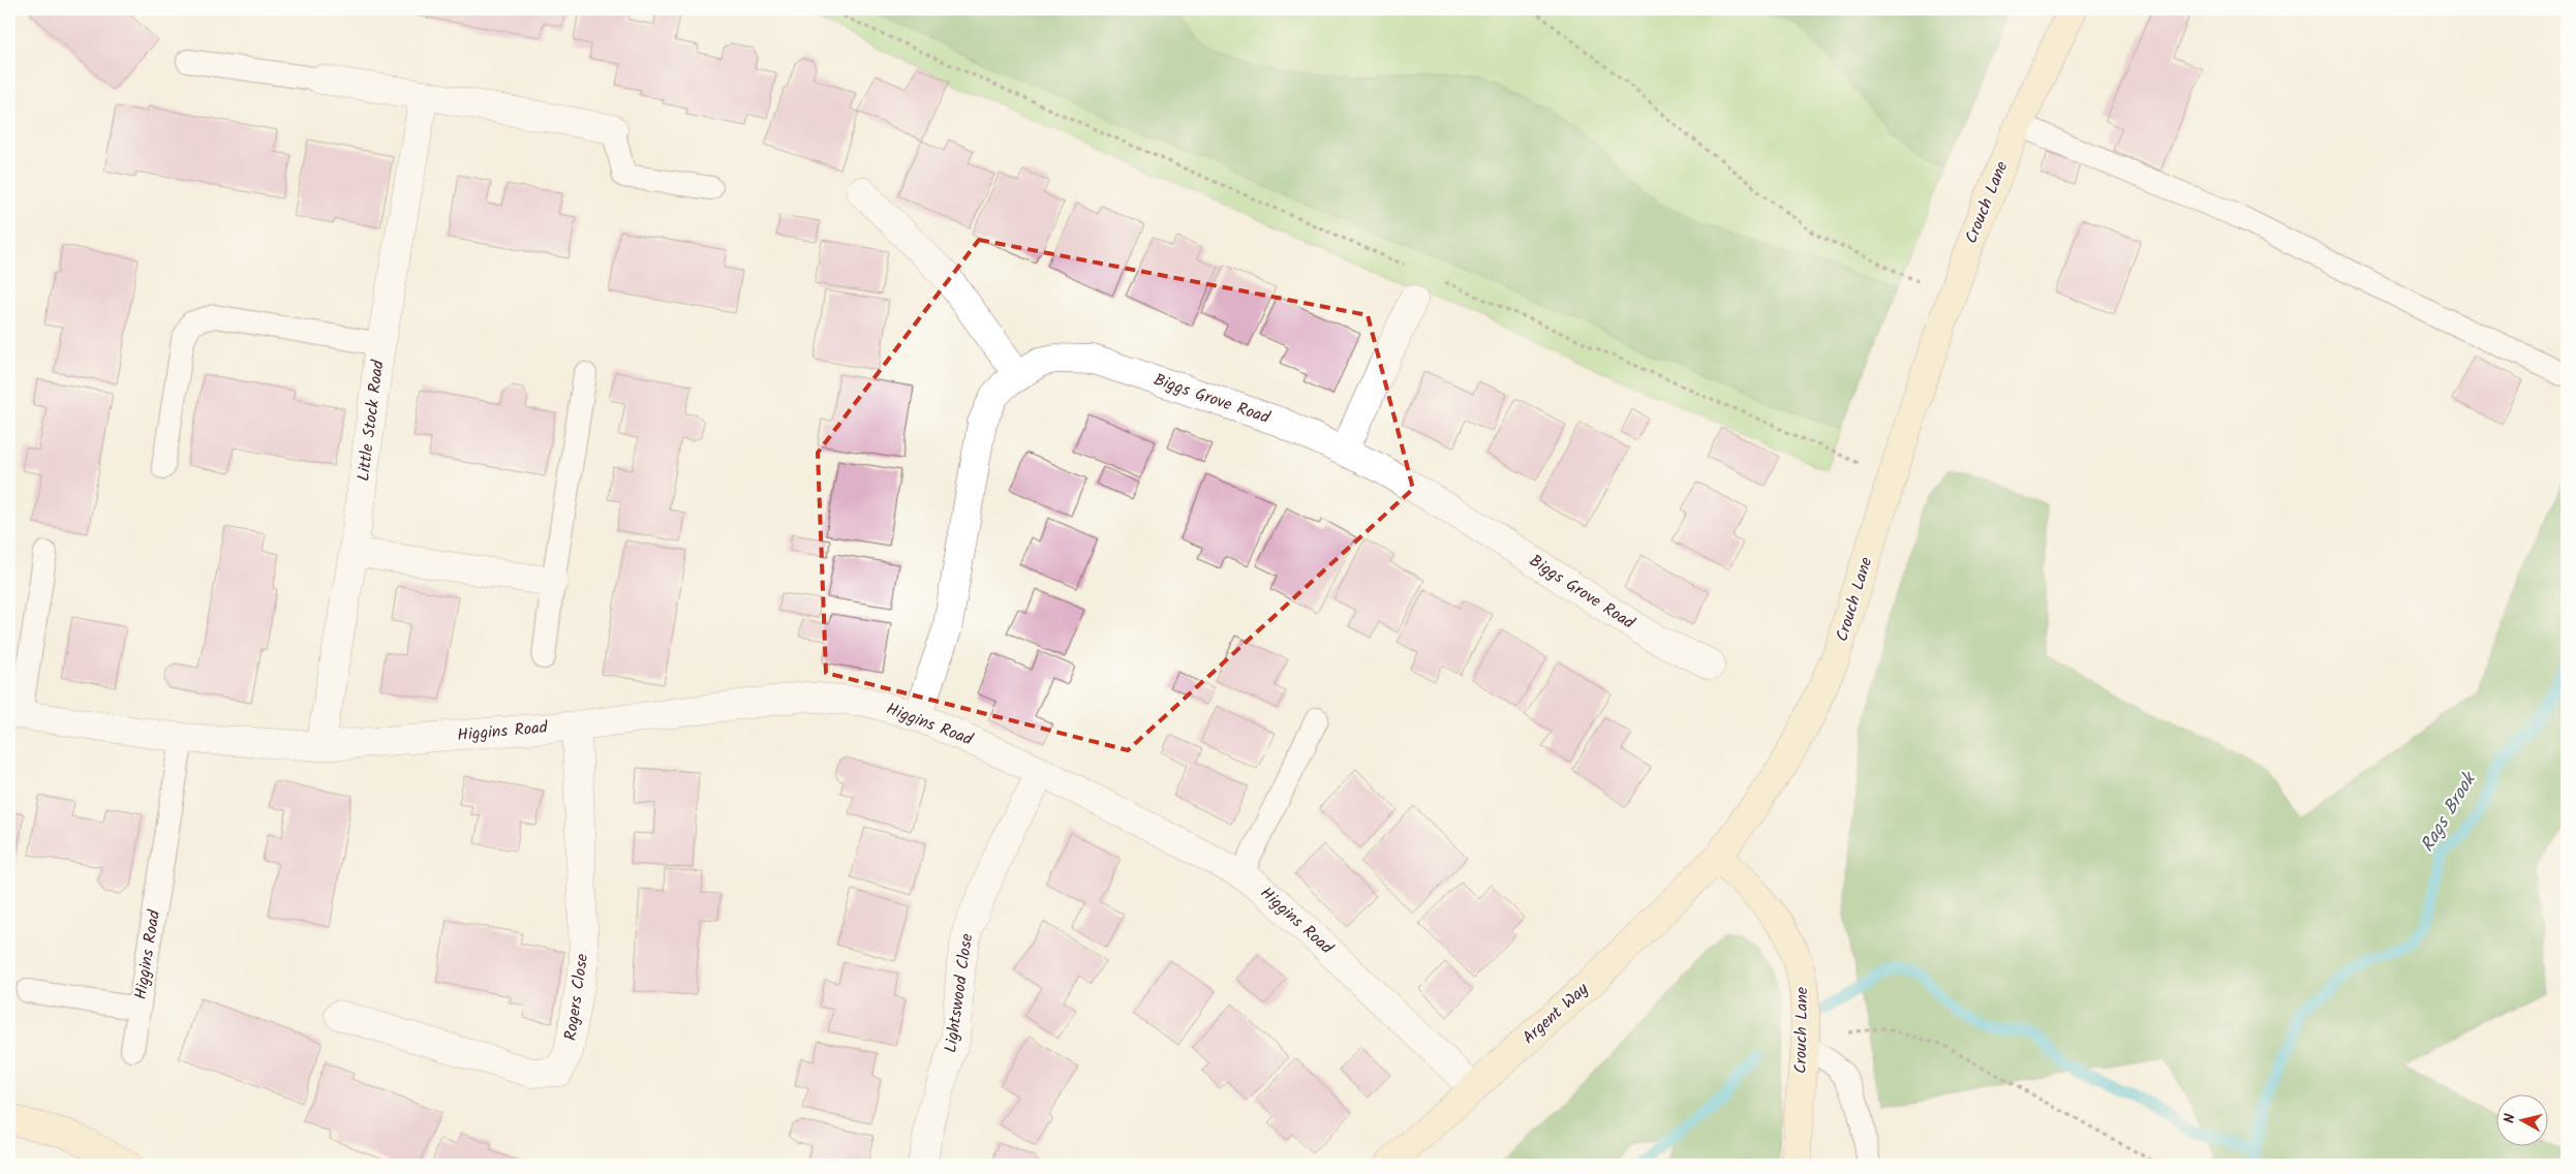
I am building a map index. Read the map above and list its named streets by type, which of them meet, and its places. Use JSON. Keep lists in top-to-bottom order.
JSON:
{
  "streets": {
    "street": [
      "Crouch Lane",
      "Biggs Grove Road",
      "Little Stock Road",
      "Higgins Road",
      "Lightswood Close",
      "Rogers Close",
      "Argent Way"
    ]
  },
  "crossings": [
    ["Crouch Lane", "Argent Way"],
    ["Biggs Grove Road", "Higgins Road"],
    ["Little Stock Road", "Higgins Road"],
    ["Higgins Road", "Lightswood Close"],
    ["Higgins Road", "Rogers Close"],
    ["Higgins Road", "Argent Way"]
  ],
  "water": ["Rags Brook"],
  "north": "left"
}
